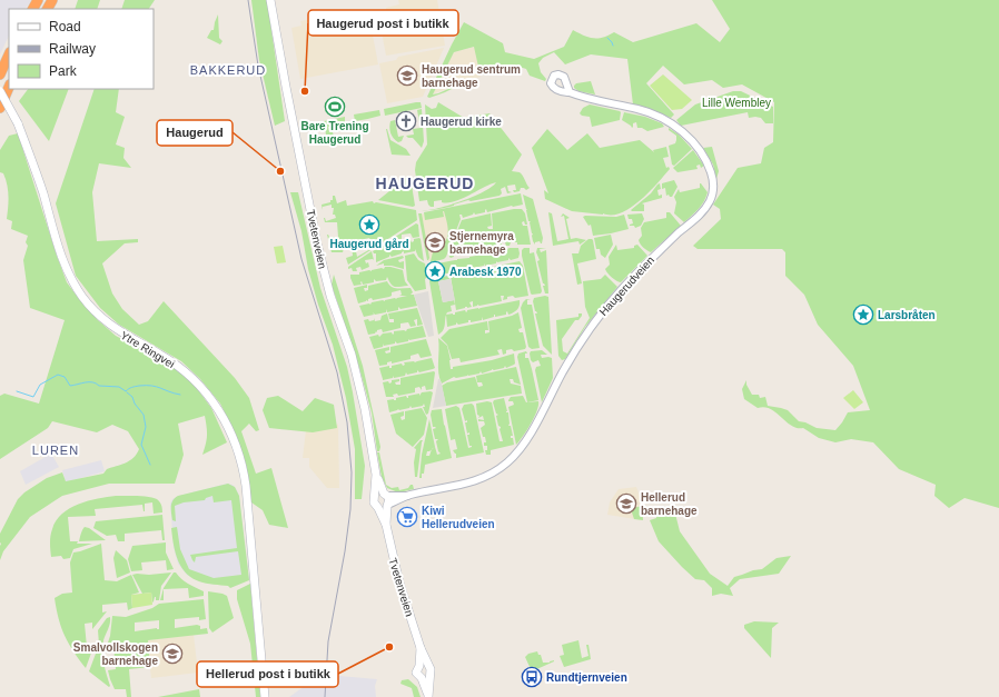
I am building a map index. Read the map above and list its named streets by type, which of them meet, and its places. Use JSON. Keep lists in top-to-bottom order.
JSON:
{
  "streets": {
    "main road": ["Tvetenveien", "Ytre Ringvei"],
    "street": ["Haugerudveien"]
  },
  "crossings": [
    ["Tvetenveien", "Haugerudveien"]
  ],
  "districts": ["BAKKERUD", "HAUGERUD", "LUREN"],
  "parks": ["Lille Wembley"],
  "places": {
    "school or university": [
      "Haugerud sentrum barnehage",
      "Stjernemyra barnehage",
      "Hellerud barnehage",
      "Smalvollskogen barnehage"
    ],
    "other": ["Haugerud post i butikk", "Haugerud", "Hellerud post i butikk"],
    "sports": ["Bare Trening Haugerud"],
    "church": ["Haugerud kirke"],
    "place": ["Haugerud gård", "Arabesk 1970", "Larsbråten"],
    "supermarket": ["Kiwi Hellerudveien"],
    "bus stop": ["Rundtjernveien"]
  },
  "legend": ["Road", "Railway", "Park"]
}
